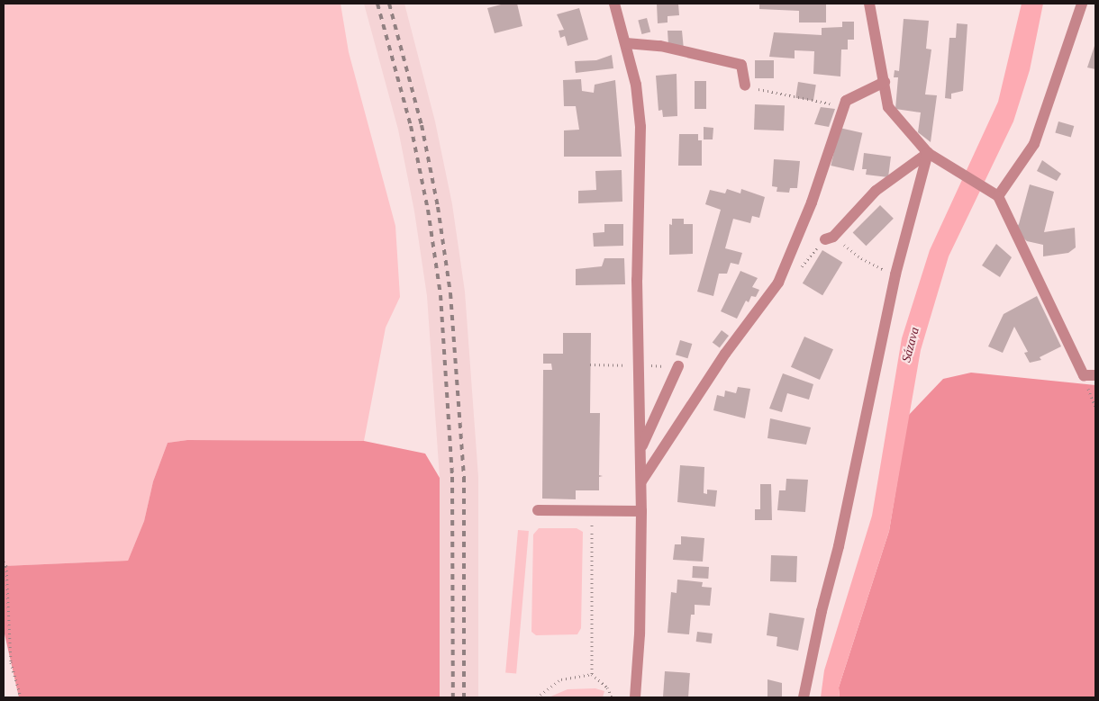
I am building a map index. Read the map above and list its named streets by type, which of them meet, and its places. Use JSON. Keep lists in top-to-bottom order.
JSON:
{
  "water": ["Sázava"]
}
